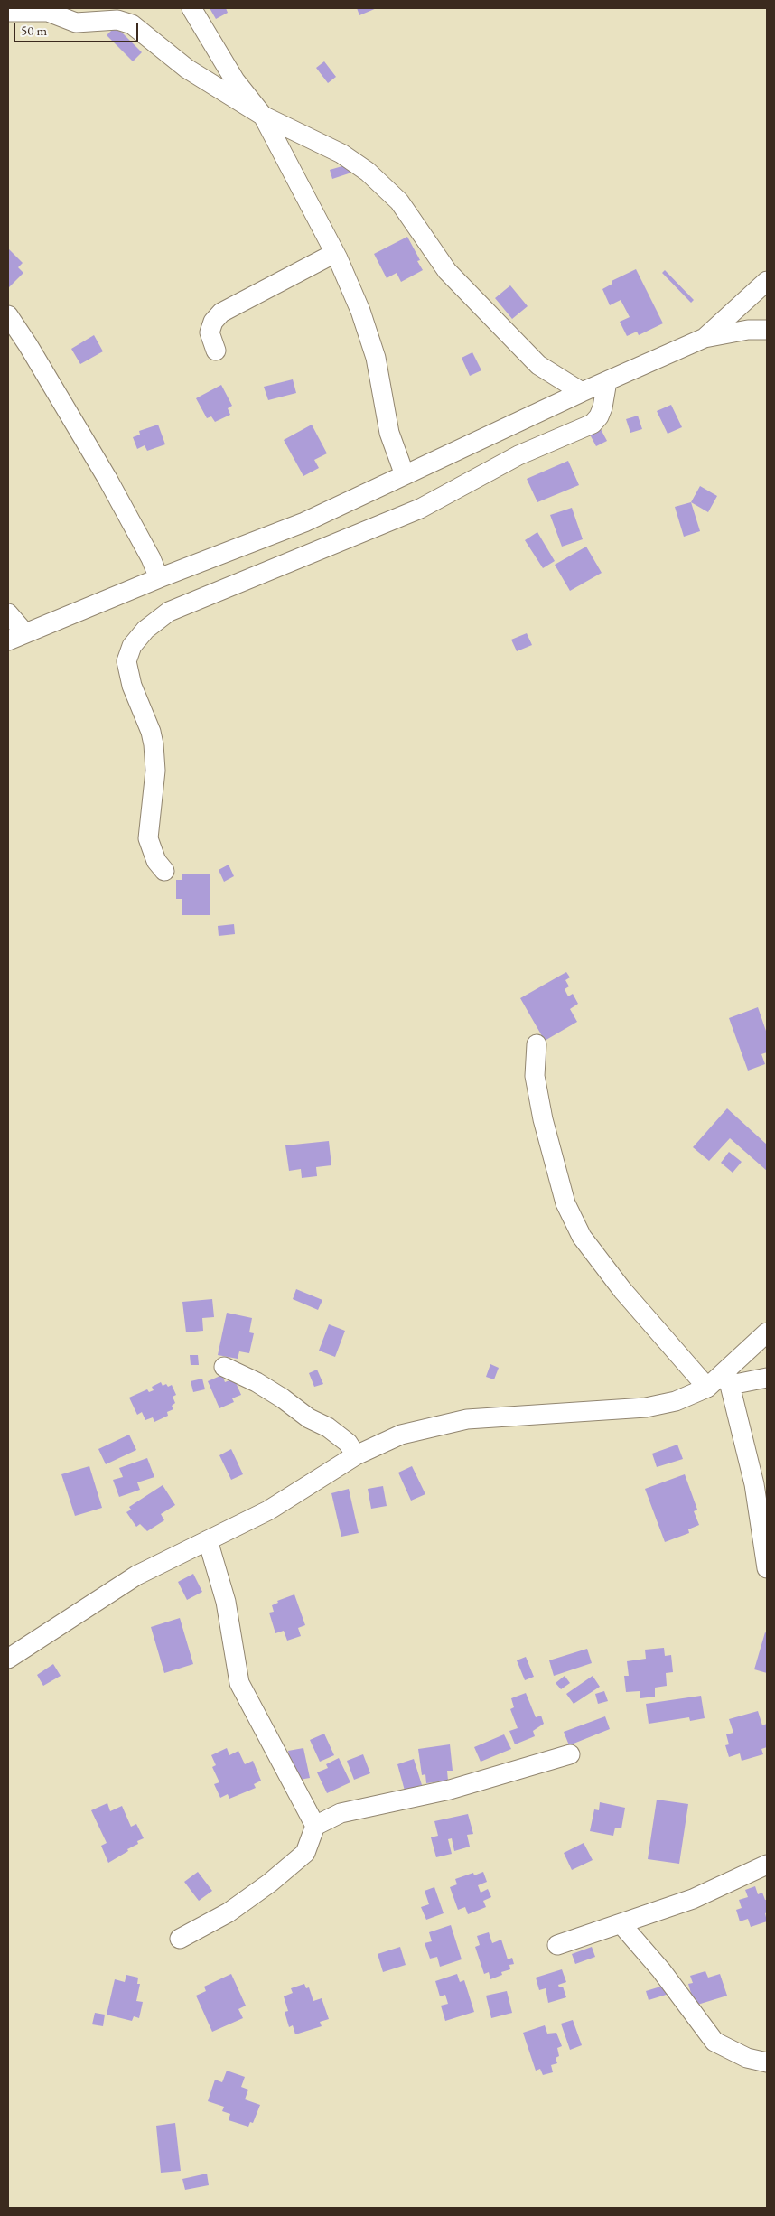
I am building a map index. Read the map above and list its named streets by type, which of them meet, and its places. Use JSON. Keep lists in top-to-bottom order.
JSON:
{
  "scale_bar": "50 m"
}
